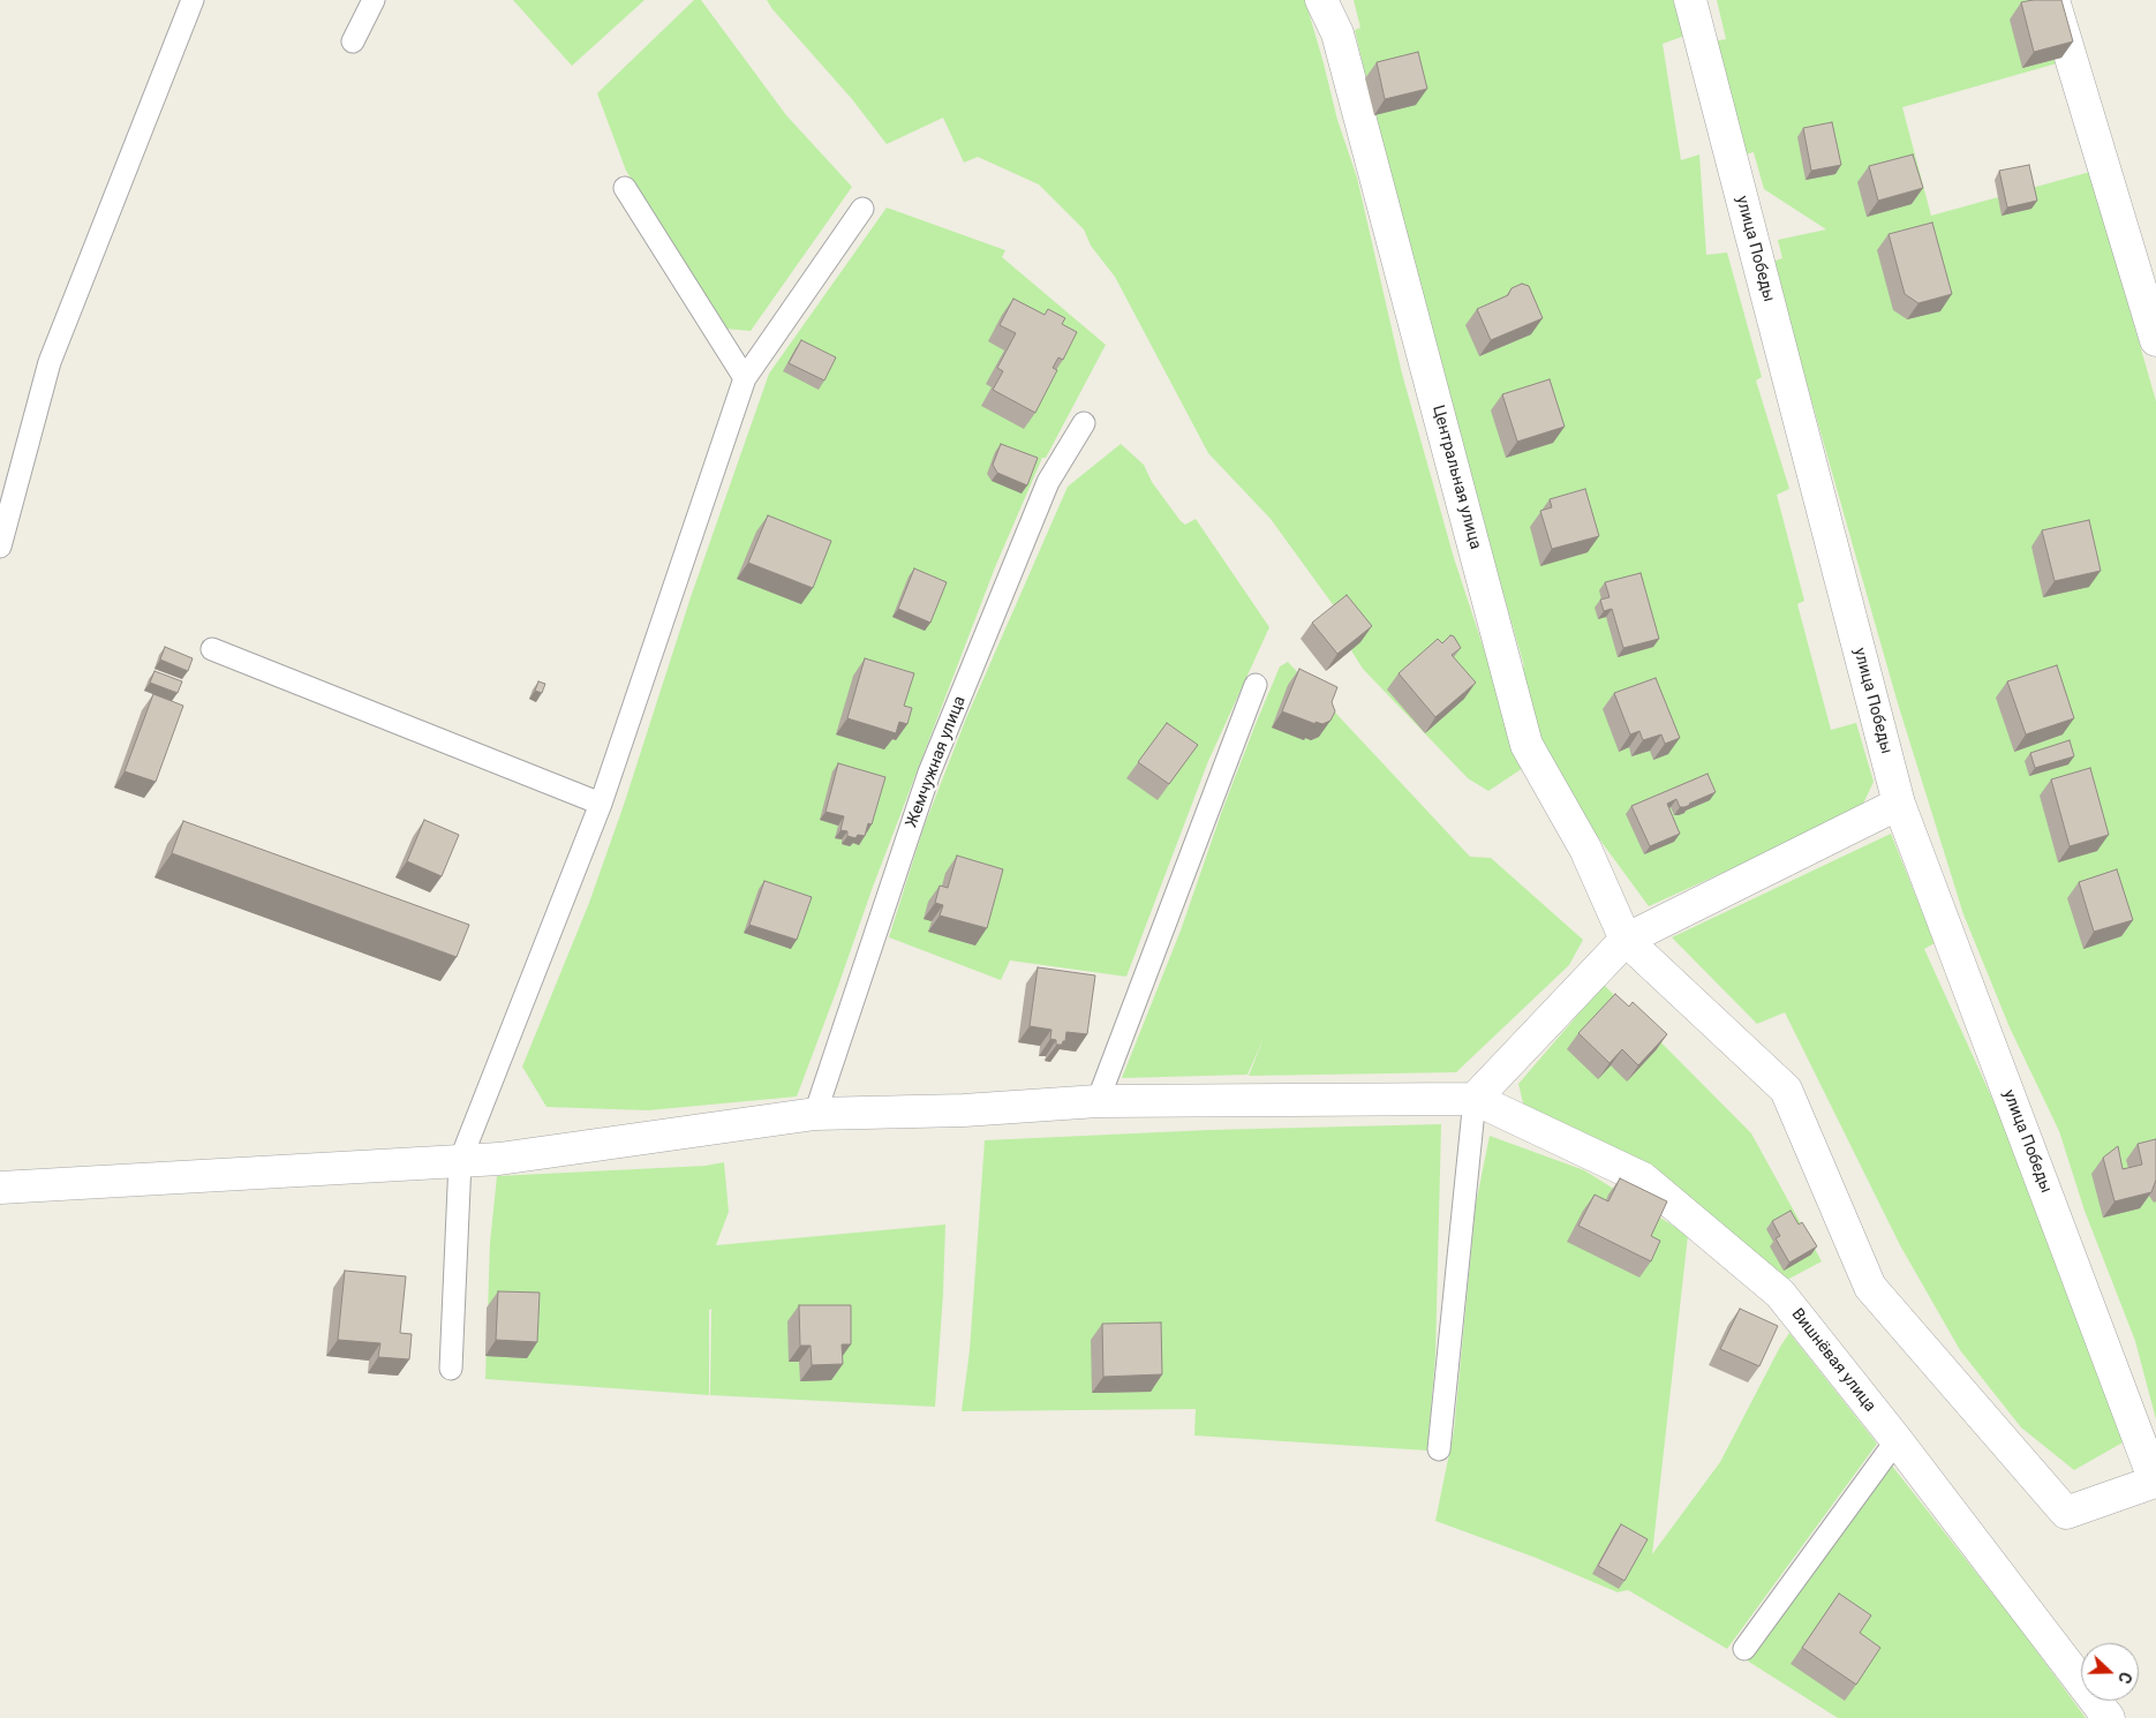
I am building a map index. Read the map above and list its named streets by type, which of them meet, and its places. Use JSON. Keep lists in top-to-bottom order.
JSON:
{
  "streets": {
    "street": ["улица Победы", "Центральная улица", "Вишнёвая улица"],
    "lane": ["Жемчужная улица"]
  },
  "crossings": [
    ["улица Победы", "Центральная улица"]
  ],
  "north": "right"
}
